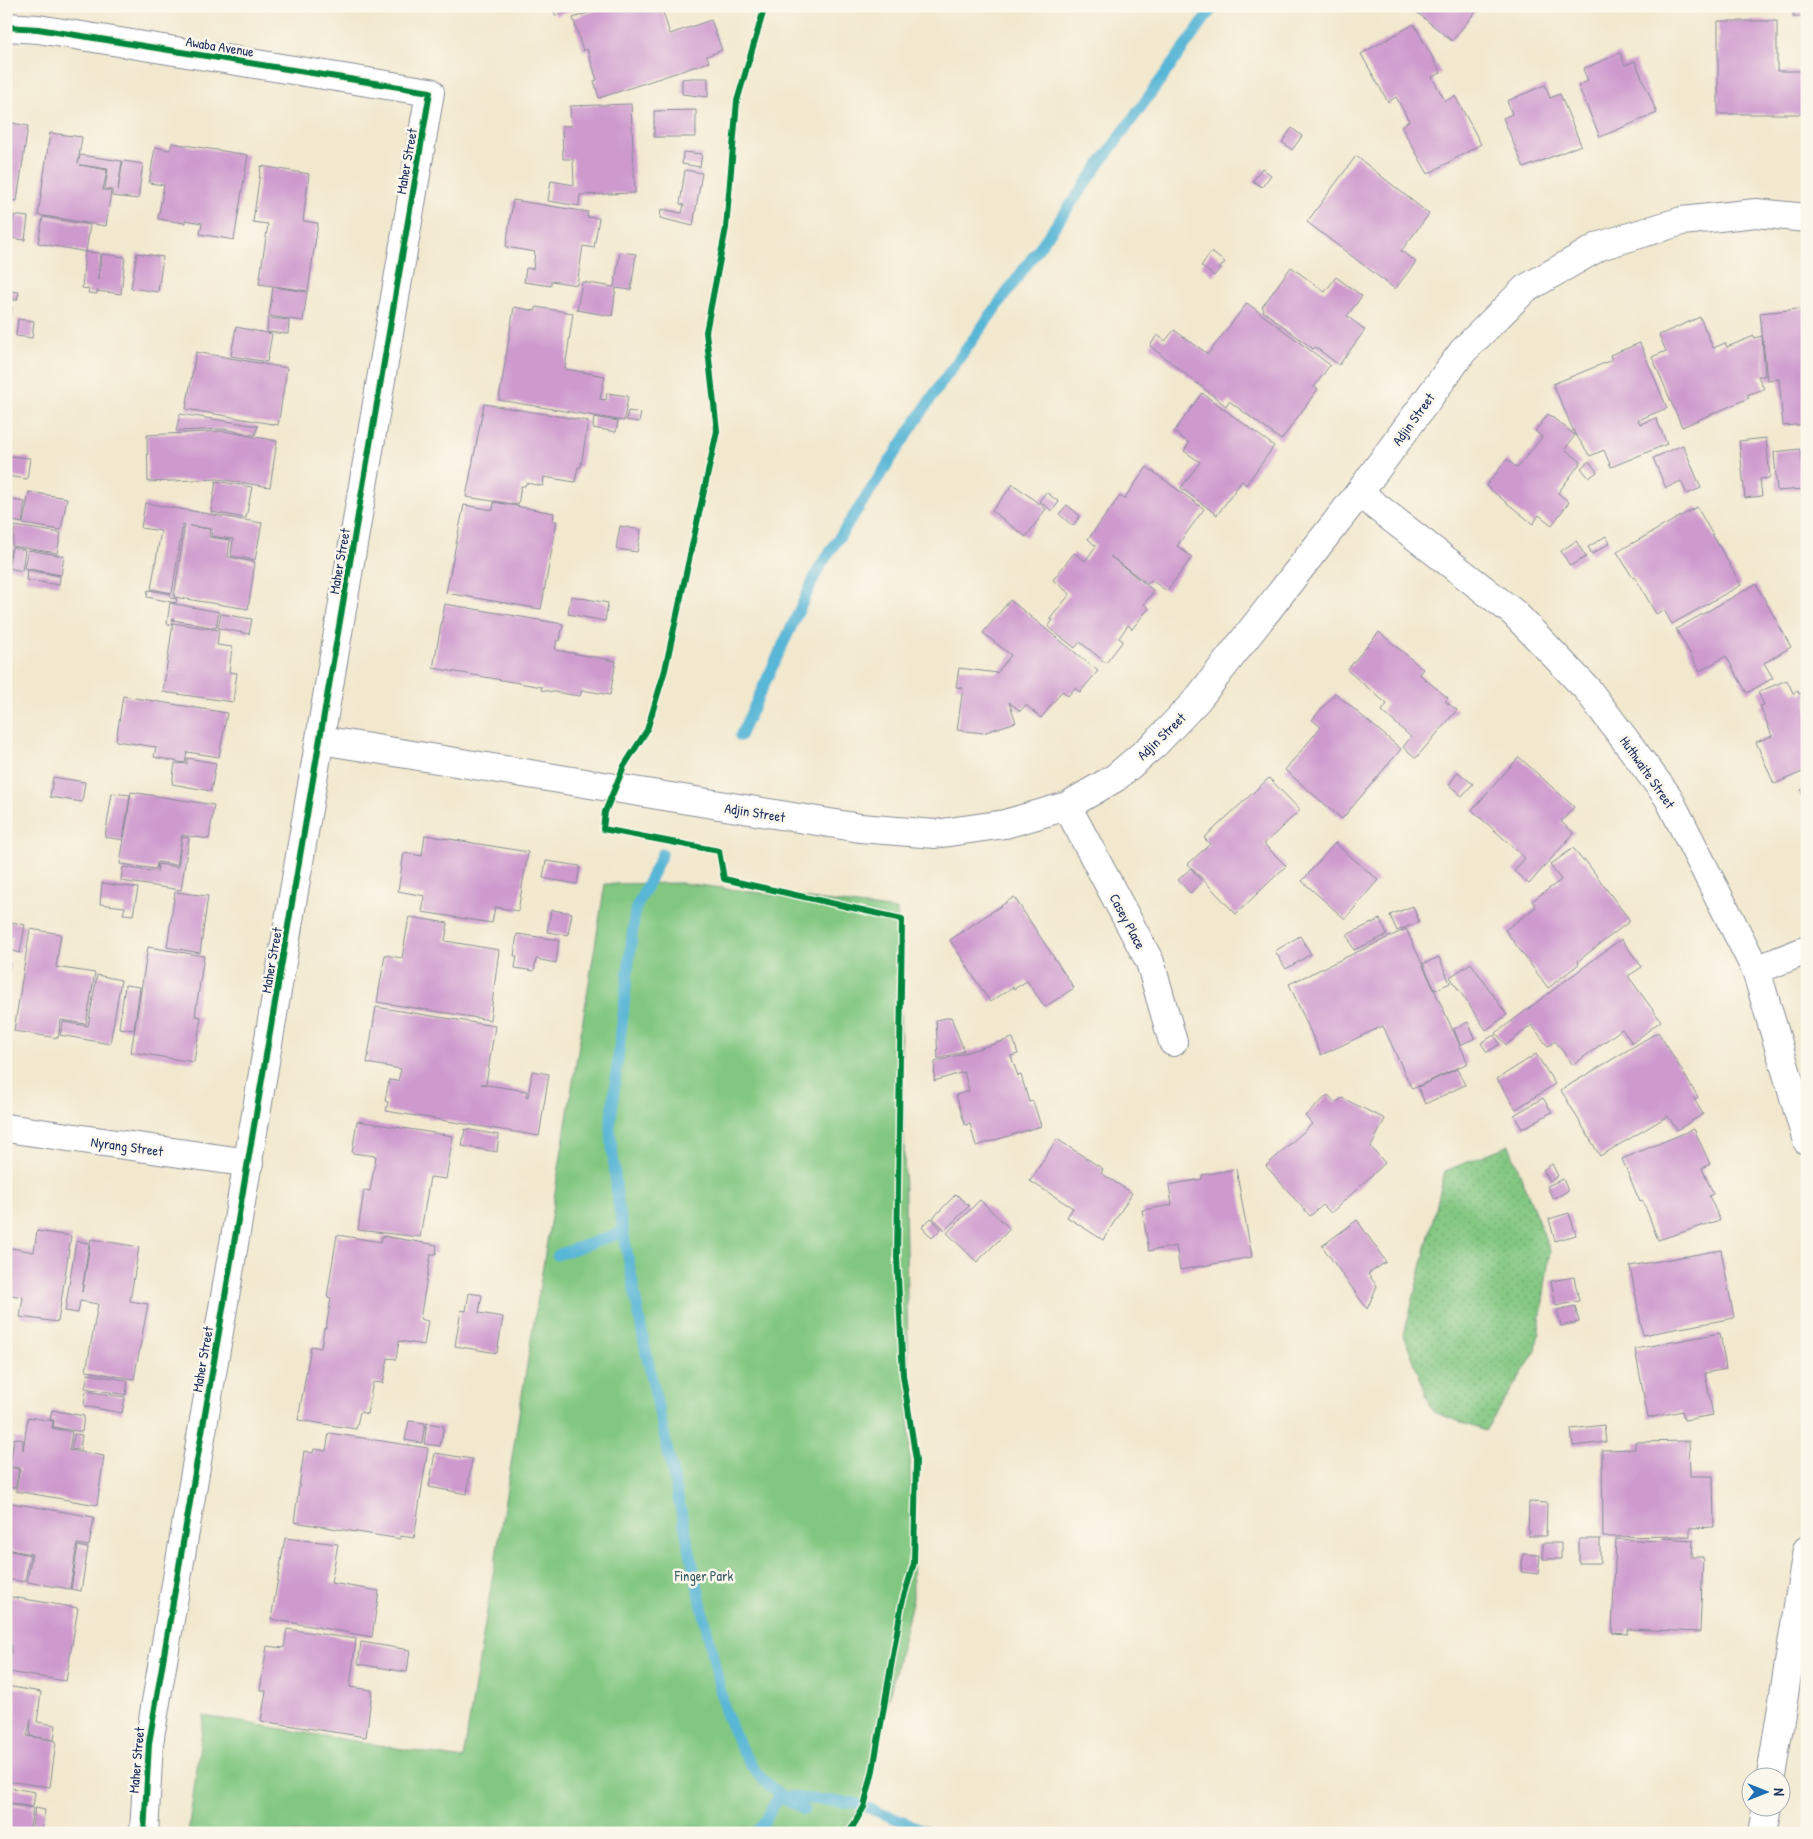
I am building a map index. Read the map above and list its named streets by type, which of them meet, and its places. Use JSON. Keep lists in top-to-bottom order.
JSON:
{
  "streets": {
    "street": [
      "Awaba Avenue",
      "Maher Street",
      "Adjin Street",
      "Huthwaite Street",
      "Casey Place",
      "Nyrang Street"
    ]
  },
  "crossings": [
    ["Awaba Avenue", "Maher Street"],
    ["Maher Street", "Adjin Street"],
    ["Maher Street", "Nyrang Street"],
    ["Adjin Street", "Huthwaite Street"],
    ["Adjin Street", "Casey Place"]
  ],
  "parks": ["Finger Park"],
  "north": "right"
}
